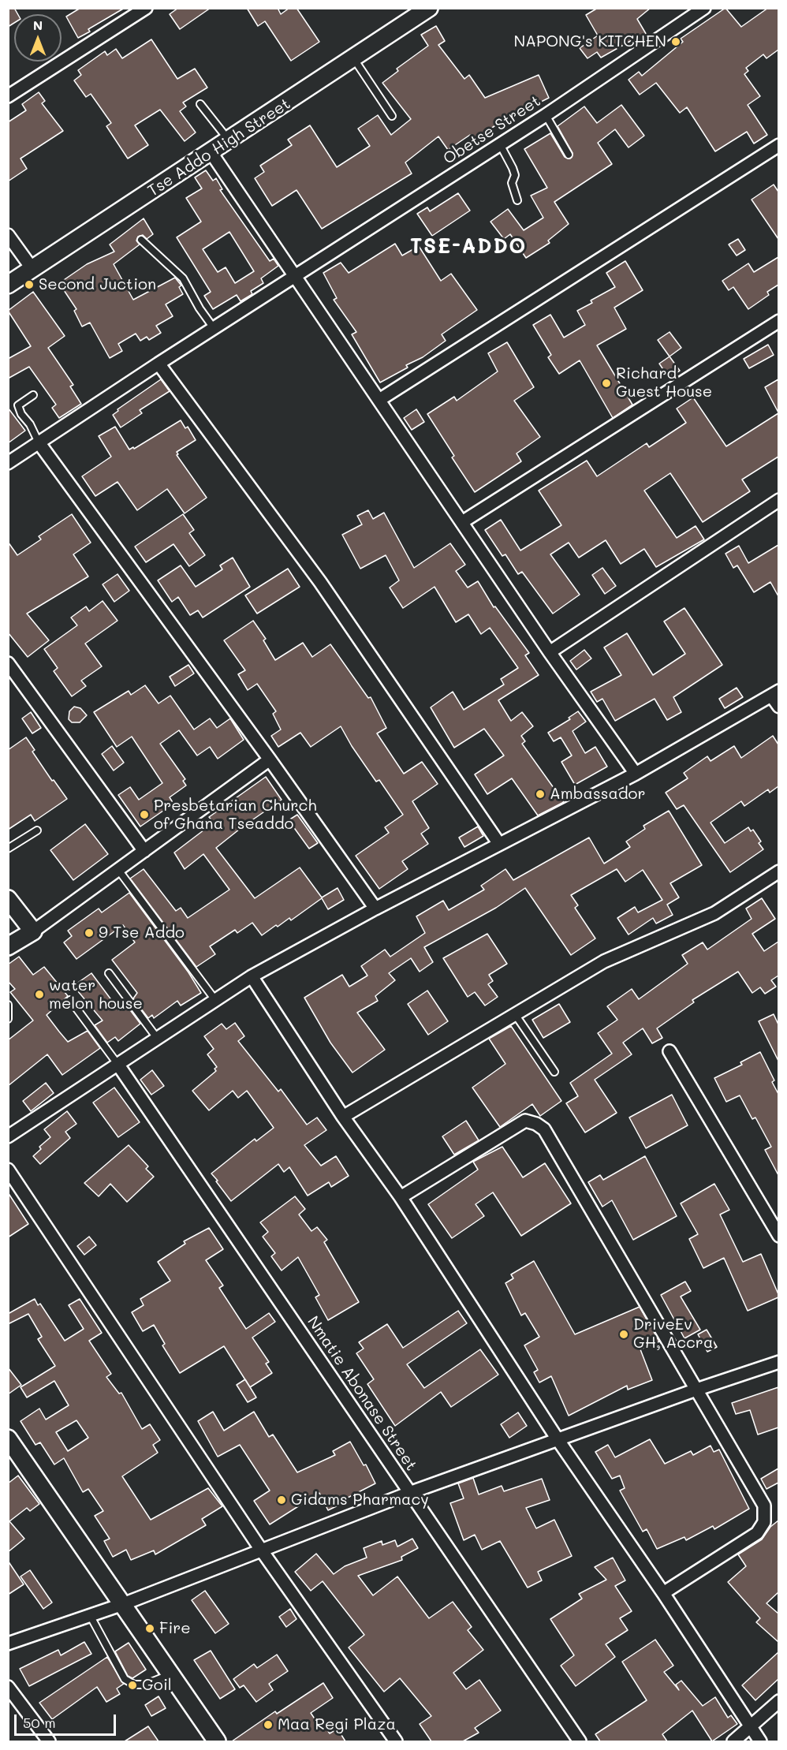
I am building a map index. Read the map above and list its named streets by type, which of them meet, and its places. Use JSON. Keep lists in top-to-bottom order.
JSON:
{
  "streets": {
    "street": ["Obetse Street", "Tse Addo High Street", "Nmatie Abonase Street"]
  },
  "districts": ["TSE-ADDO"],
  "places": [
    "NAPONG's KITCHEN",
    "Second Juction",
    "Richard Guest House",
    "Ambassador",
    "Presbetarian Church of Ghana Tseaddo",
    "9 Tse Addo",
    "water melon house",
    "DriveEv GH, Accra",
    "Gidams Pharmacy",
    "Fire",
    "Goil",
    "Maa Regi Plaza"
  ],
  "scale_bar": "50 m",
  "north": "top"
}
